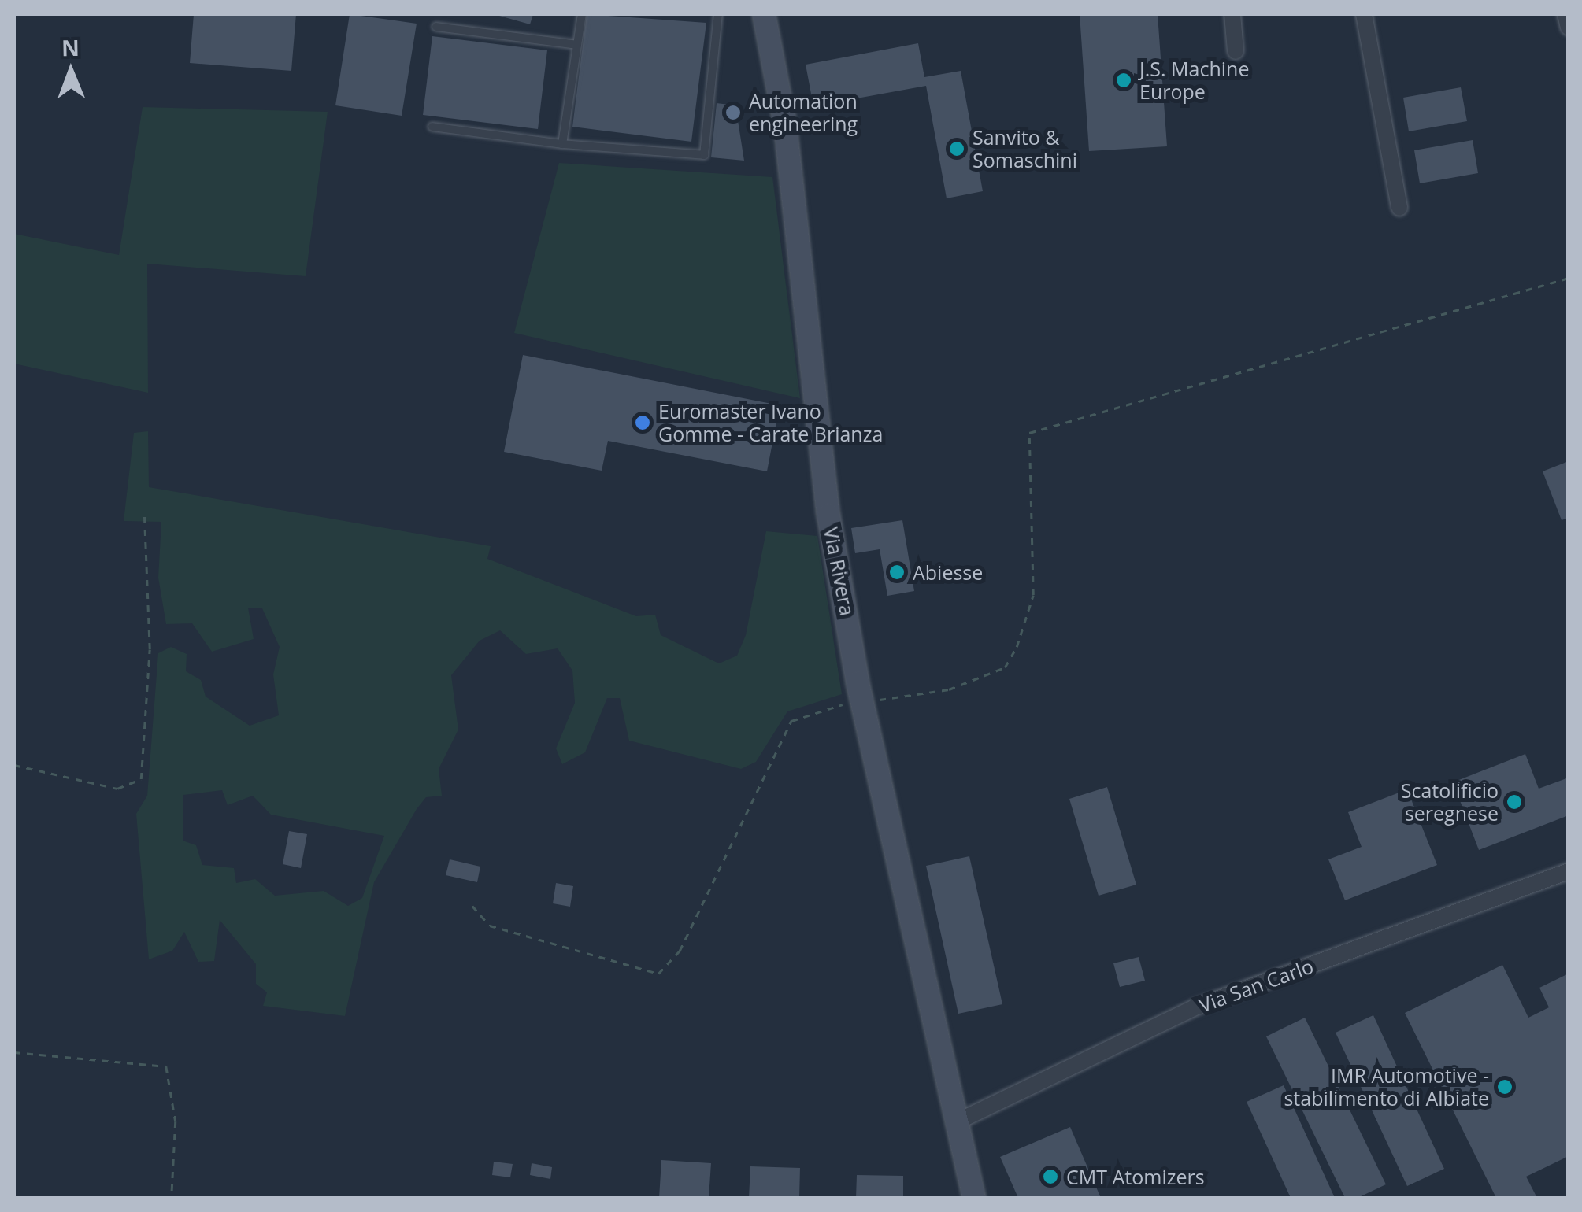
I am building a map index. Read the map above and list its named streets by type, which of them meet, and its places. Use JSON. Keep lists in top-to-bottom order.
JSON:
{
  "streets": {
    "street": ["Via Rivera", "Via San Carlo"]
  },
  "crossings": [
    ["Via Rivera", "Via San Carlo"]
  ],
  "places": [
    "J.S. Machine Europe",
    "Automation engineering",
    "Sanvito & Somaschini",
    "Euromaster Ivano Gomme - Carate Brianza",
    "Abiesse",
    "Scatolificio seregnese",
    "IMR Automotive - stabilimento di Albiate",
    "CMT Atomizers"
  ],
  "north": "top"
}
